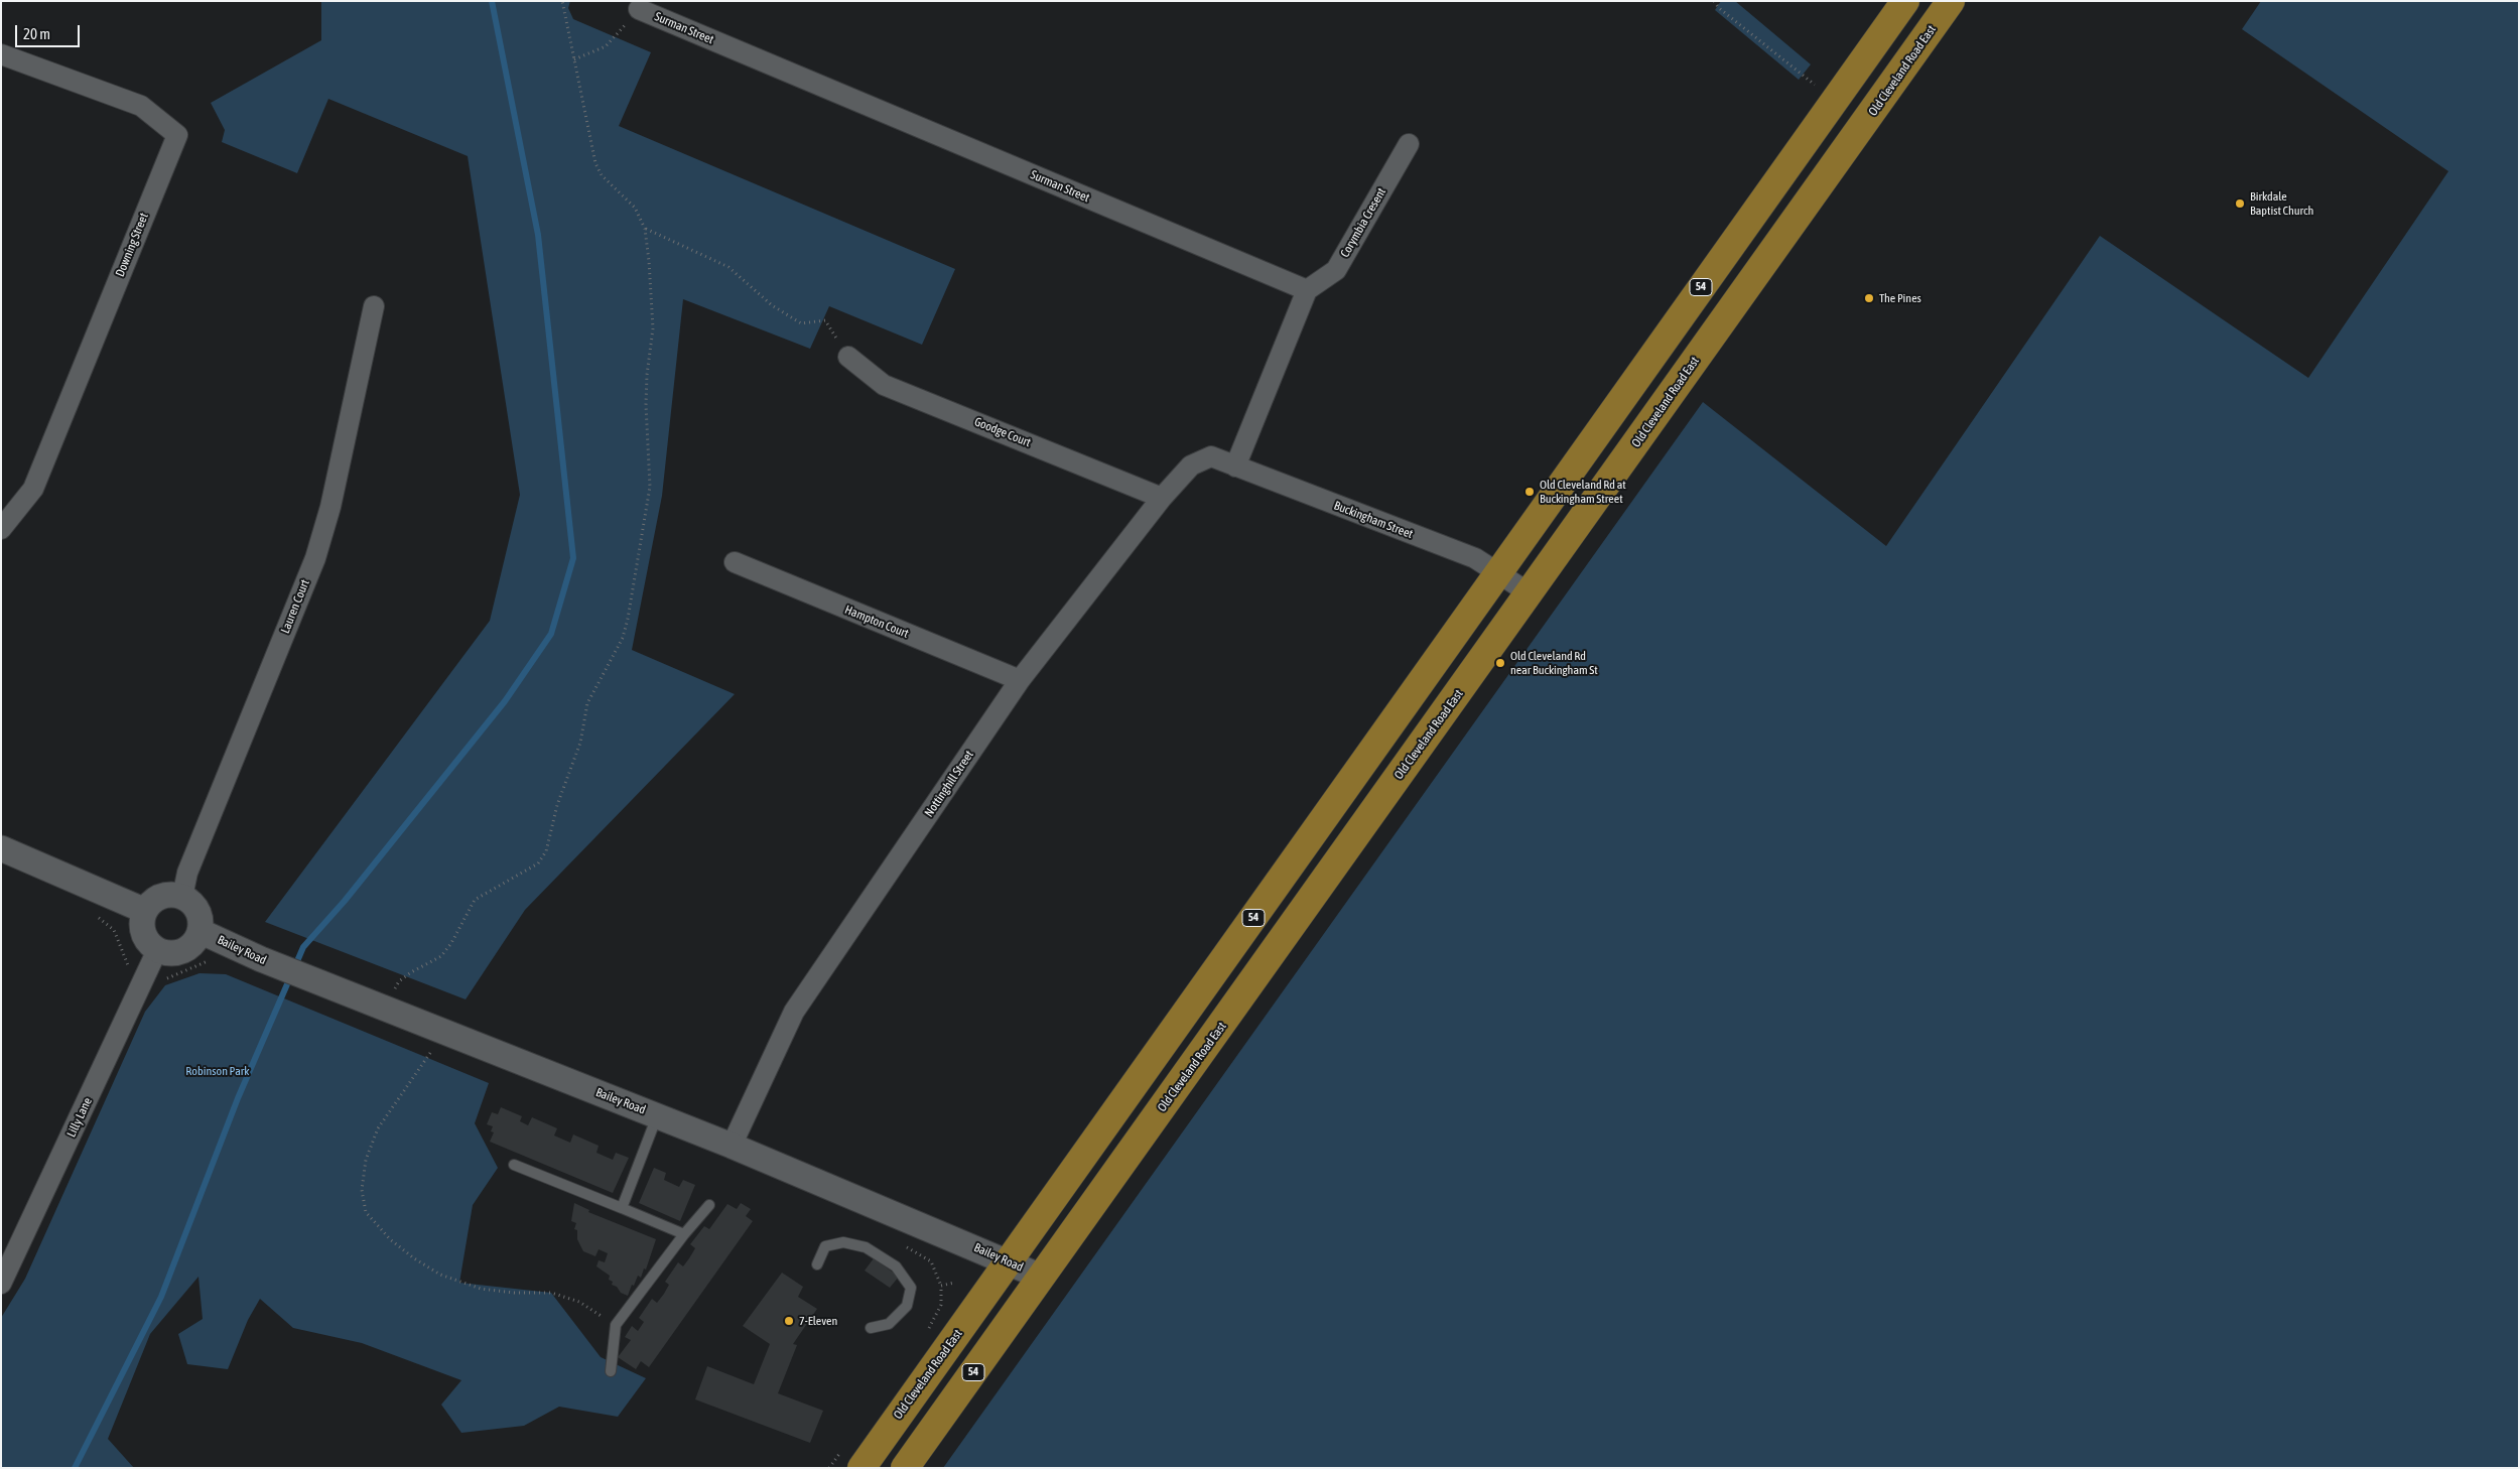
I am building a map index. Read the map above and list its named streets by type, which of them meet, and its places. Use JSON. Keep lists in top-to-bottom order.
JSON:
{
  "streets": {
    "main road": ["Old Cleveland Road East", "54"],
    "street": [
      "Surman Street",
      "Corymbia Cresent",
      "Downing Street",
      "Goodge Court",
      "Buckingham Street",
      "Lauren Court",
      "Hampton Court",
      "Nottinghill Street",
      "Bailey Road",
      "Lilly Lane"
    ]
  },
  "crossings": [
    ["Surman Street", "Corymbia Cresent"],
    ["Old Cleveland Road East", "Buckingham Street"],
    ["Old Cleveland Road East", "Bailey Road"],
    ["Goodge Court", "Nottinghill Street"],
    ["Buckingham Street", "Nottinghill Street"],
    ["Lauren Court", "Bailey Road"],
    ["Lauren Court", "Lilly Lane"],
    ["Hampton Court", "Nottinghill Street"],
    ["Nottinghill Street", "Bailey Road"],
    ["Bailey Road", "Lilly Lane"]
  ],
  "parks": ["Robinson Park"],
  "places": [
    "Birkdale Baptist Church",
    "The Pines",
    "Old Cleveland Rd at Buckingham Street",
    "Old Cleveland Rd near Buckingham St",
    "7-Eleven"
  ],
  "scale_bar": "20 m"
}
